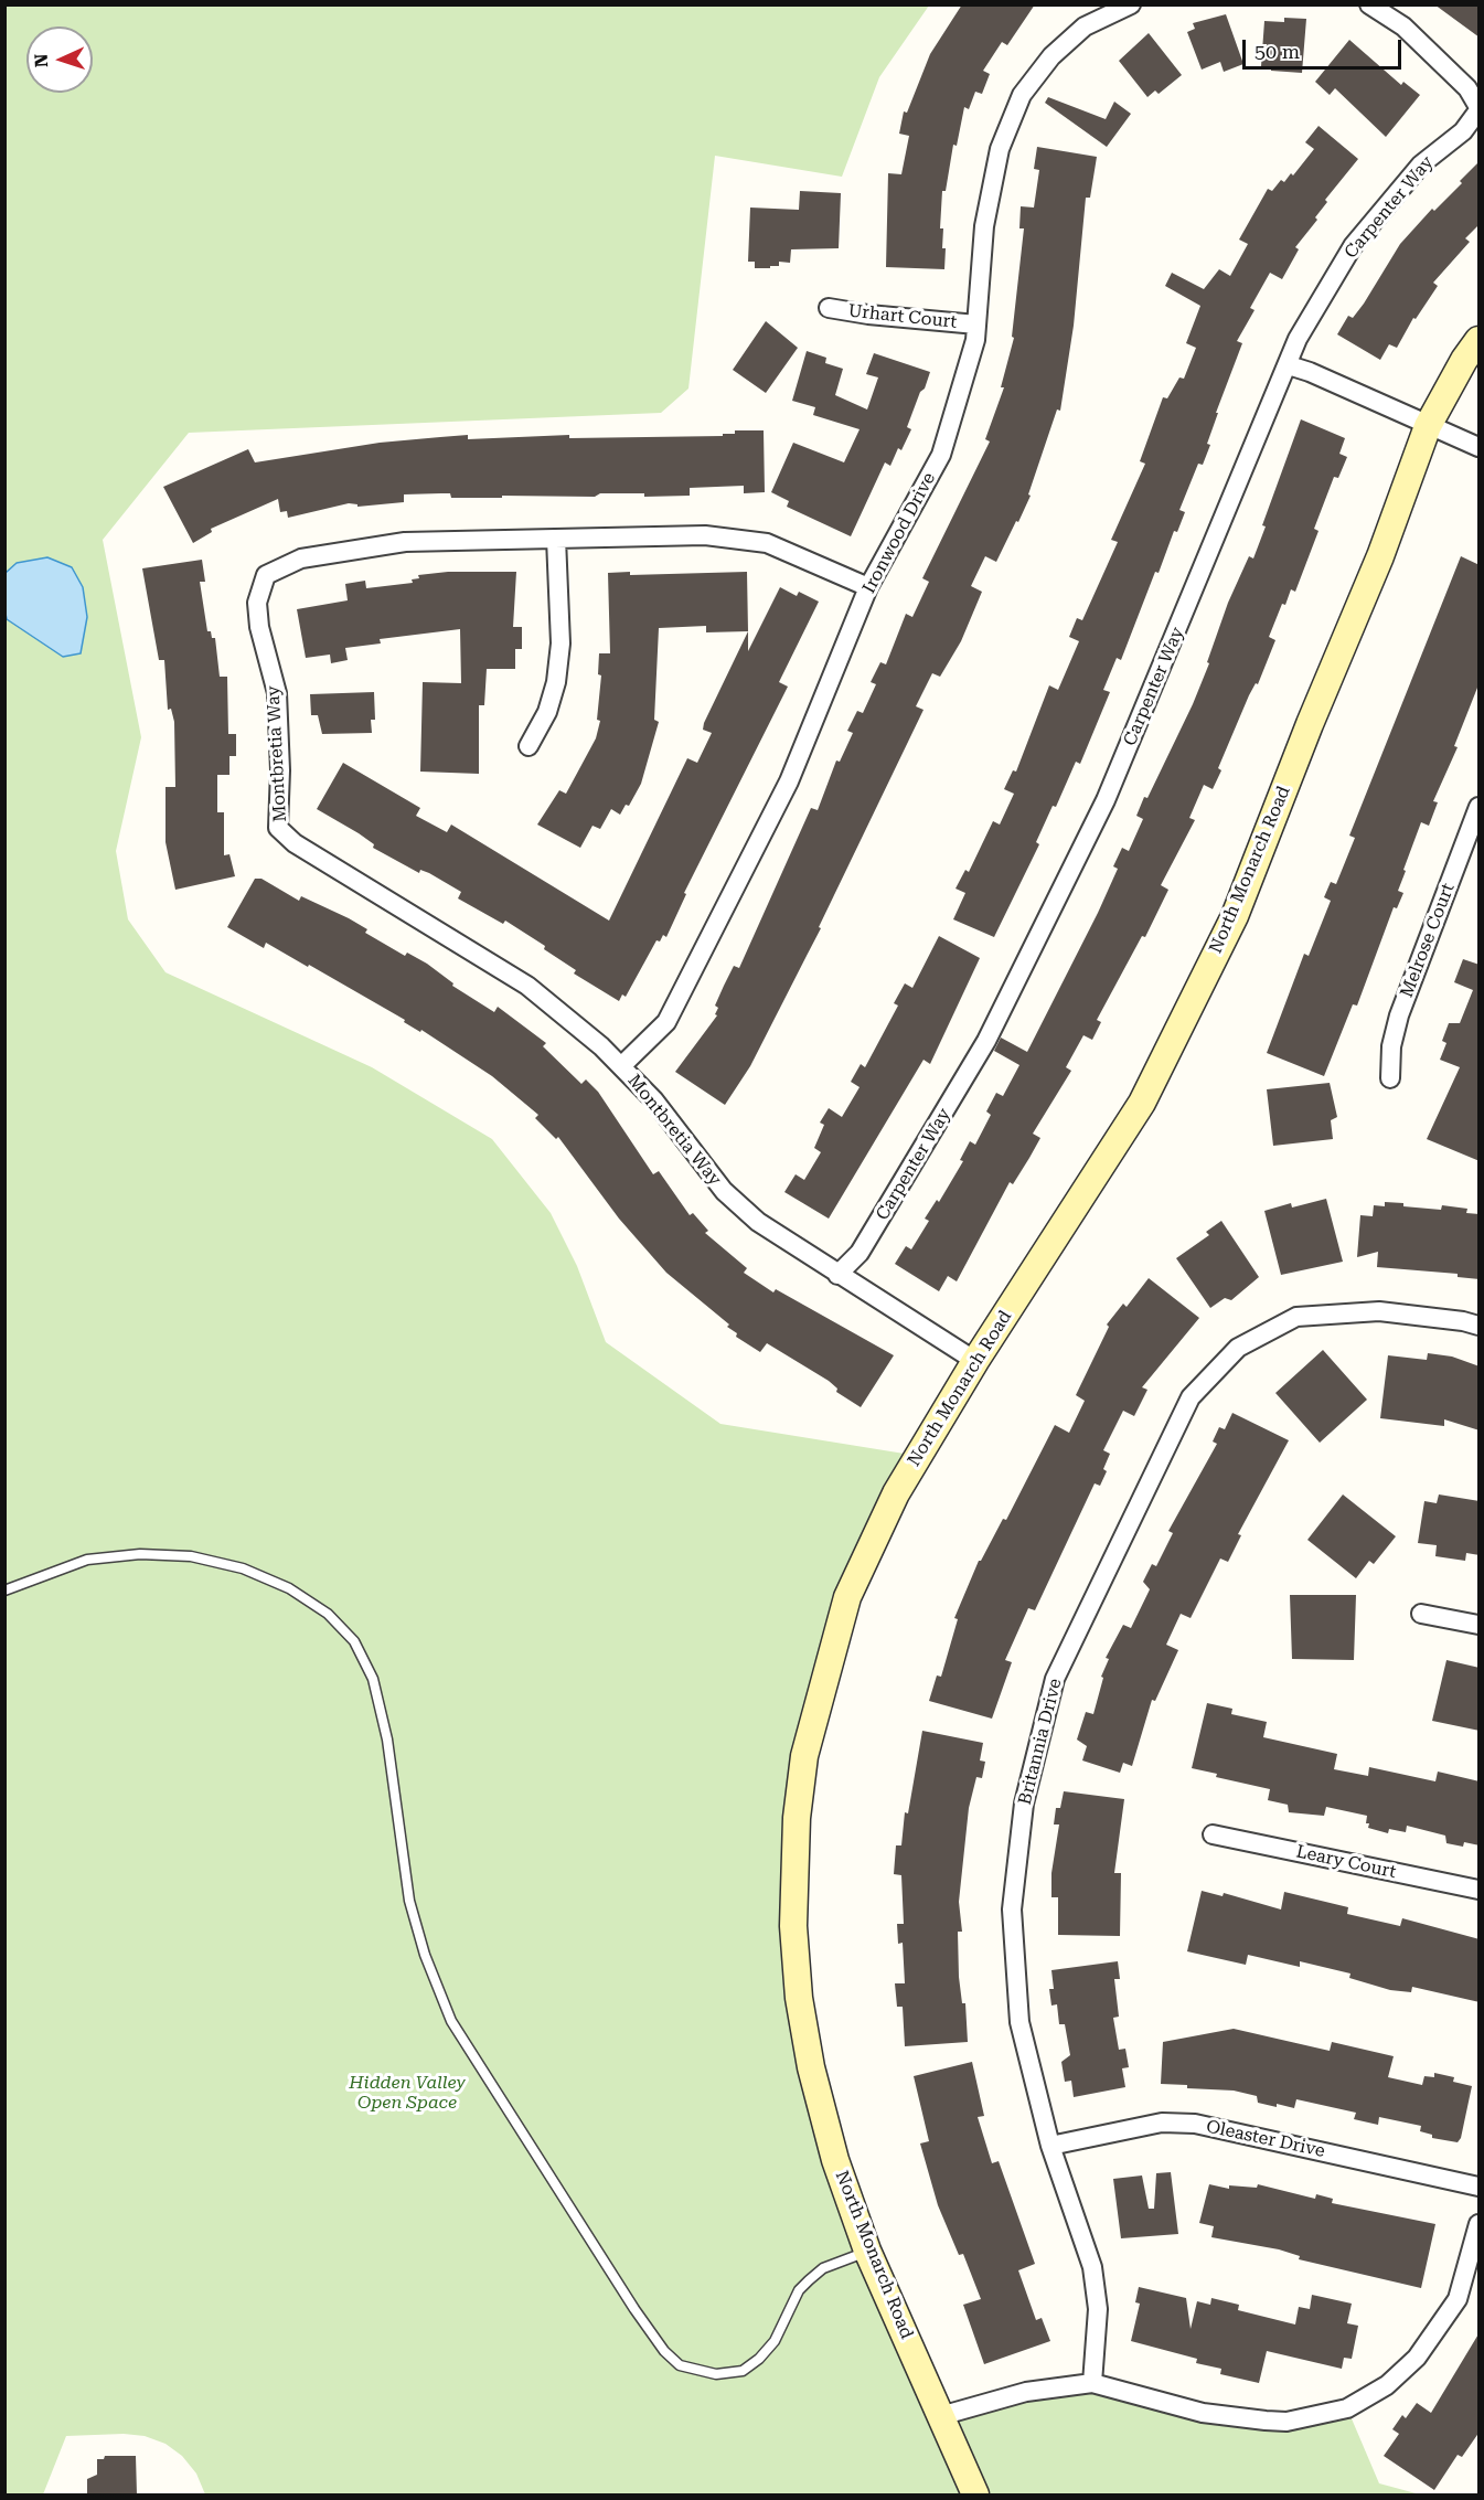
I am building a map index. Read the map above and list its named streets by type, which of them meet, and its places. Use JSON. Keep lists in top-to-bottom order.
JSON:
{
  "streets": {
    "street": [
      "Carpenter Way",
      "Urhart Court",
      "Ironwood Drive",
      "Montbretia Way",
      "North Monarch Road",
      "Melrose Court",
      "Britannia Drive",
      "Leary Court",
      "Oleaster Drive"
    ]
  },
  "crossings": [
    ["Carpenter Way", "Montbretia Way"],
    ["Urhart Court", "Ironwood Drive"],
    ["Ironwood Drive", "Montbretia Way"],
    ["Montbretia Way", "North Monarch Road"],
    ["Britannia Drive", "Oleaster Drive"]
  ],
  "parks": ["Hidden Valley Open Space"],
  "scale_bar": "50 m",
  "north": "left"
}
